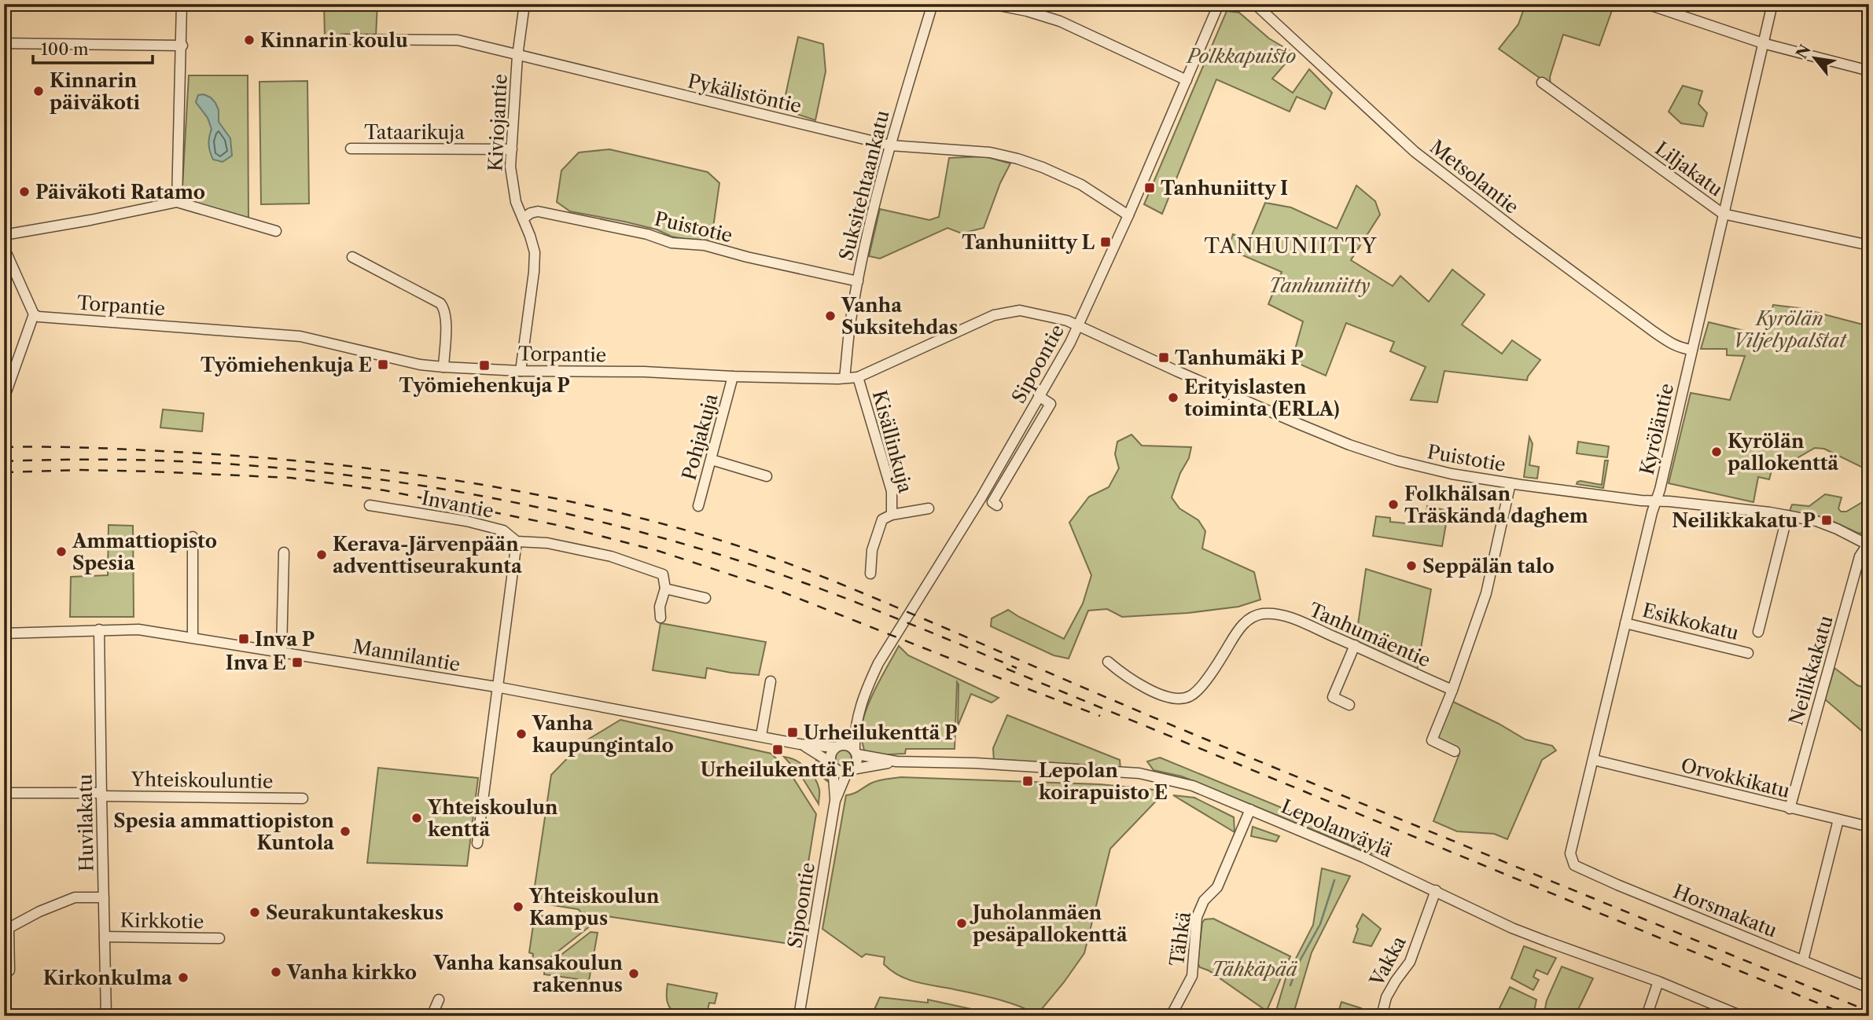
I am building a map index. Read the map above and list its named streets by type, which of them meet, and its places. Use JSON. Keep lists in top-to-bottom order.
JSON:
{
  "streets": {
    "street": [
      "Pykälistöntie",
      "Kiviojantie",
      "Tataarikuja",
      "Liljakatu",
      "Metsolantie",
      "Suksitehtaankatu",
      "Puistotie",
      "Torpantie",
      "Sipoontie",
      "Kyröläntie",
      "Pohjakuja",
      "Kisällinkuja",
      "Invantie",
      "Esikkokatu",
      "Tanhumäentie",
      "Mannilantie",
      "Neilikkakatu",
      "Orvokkikatu",
      "Yhteiskouluntie",
      "Huvilakatu",
      "Lepolanväylä",
      "Horsmakatu",
      "Kirkkotie",
      "Tähkä",
      "Vakka"
    ]
  },
  "crossings": [
    ["Pykälistöntie", "Kiviojantie"],
    ["Pykälistöntie", "Suksitehtaankatu"],
    ["Pykälistöntie", "Sipoontie"],
    ["Kiviojantie", "Tataarikuja"],
    ["Kiviojantie", "Puistotie"],
    ["Kiviojantie", "Torpantie"],
    ["Liljakatu", "Kyröläntie"],
    ["Metsolantie", "Kyröläntie"],
    ["Suksitehtaankatu", "Puistotie"],
    ["Suksitehtaankatu", "Torpantie"],
    ["Puistotie", "Torpantie"],
    ["Puistotie", "Sipoontie"],
    ["Puistotie", "Kyröläntie"],
    ["Puistotie", "Esikkokatu"],
    ["Puistotie", "Neilikkakatu"],
    ["Torpantie", "Sipoontie"],
    ["Torpantie", "Pohjakuja"],
    ["Torpantie", "Kisällinkuja"],
    ["Sipoontie", "Mannilantie"],
    ["Sipoontie", "Lepolanväylä"],
    ["Kyröläntie", "Esikkokatu"],
    ["Kyröläntie", "Orvokkikatu"],
    ["Kyröläntie", "Horsmakatu"],
    ["Mannilantie", "Huvilakatu"],
    ["Mannilantie", "Lepolanväylä"],
    ["Neilikkakatu", "Orvokkikatu"],
    ["Yhteiskouluntie", "Huvilakatu"],
    ["Huvilakatu", "Kirkkotie"],
    ["Lepolanväylä", "Tähkä"],
    ["Lepolanväylä", "Vakka"]
  ],
  "districts": ["TANHUNIITTY"],
  "parks": [
    "Polkkapuisto",
    "Tanhuniitty",
    "Kyrölän Viljelypalstat",
    "Tähkäpää"
  ],
  "places": {
    "other": [
      "Kinnarin koulu",
      "Kinnarin päiväkoti",
      "Päiväkoti Ratamo",
      "Vanha Suksitehdas",
      "Erityislasten toiminta (ERLA)",
      "Kyrölän pallokenttä",
      "Folkhälsan Träskända daghem",
      "Ammattiopisto Spesia",
      "Kerava-Järvenpään adventtiseurakunta",
      "Seppälän talo",
      "Vanha kaupungintalo",
      "Yhteiskoulun kenttä",
      "Spesia ammattiopiston Kuntola",
      "Yhteiskoulun Kampus",
      "Seurakuntakeskus",
      "Juholanmäen pesäpallokenttä",
      "Vanha kirkko",
      "Vanha kansakoulun rakennus",
      "Kirkonkulma"
    ],
    "transit": [
      "Tanhuniitty I",
      "Tanhuniitty L",
      "Tanhumäki P",
      "Työmiehenkuja E",
      "Työmiehenkuja P",
      "Neilikkakatu P",
      "Inva P",
      "Inva E",
      "Urheilukenttä P",
      "Urheilukenttä E",
      "Lepolan koirapuisto E"
    ]
  },
  "scale_bar": "100 m",
  "north": "top left"
}
